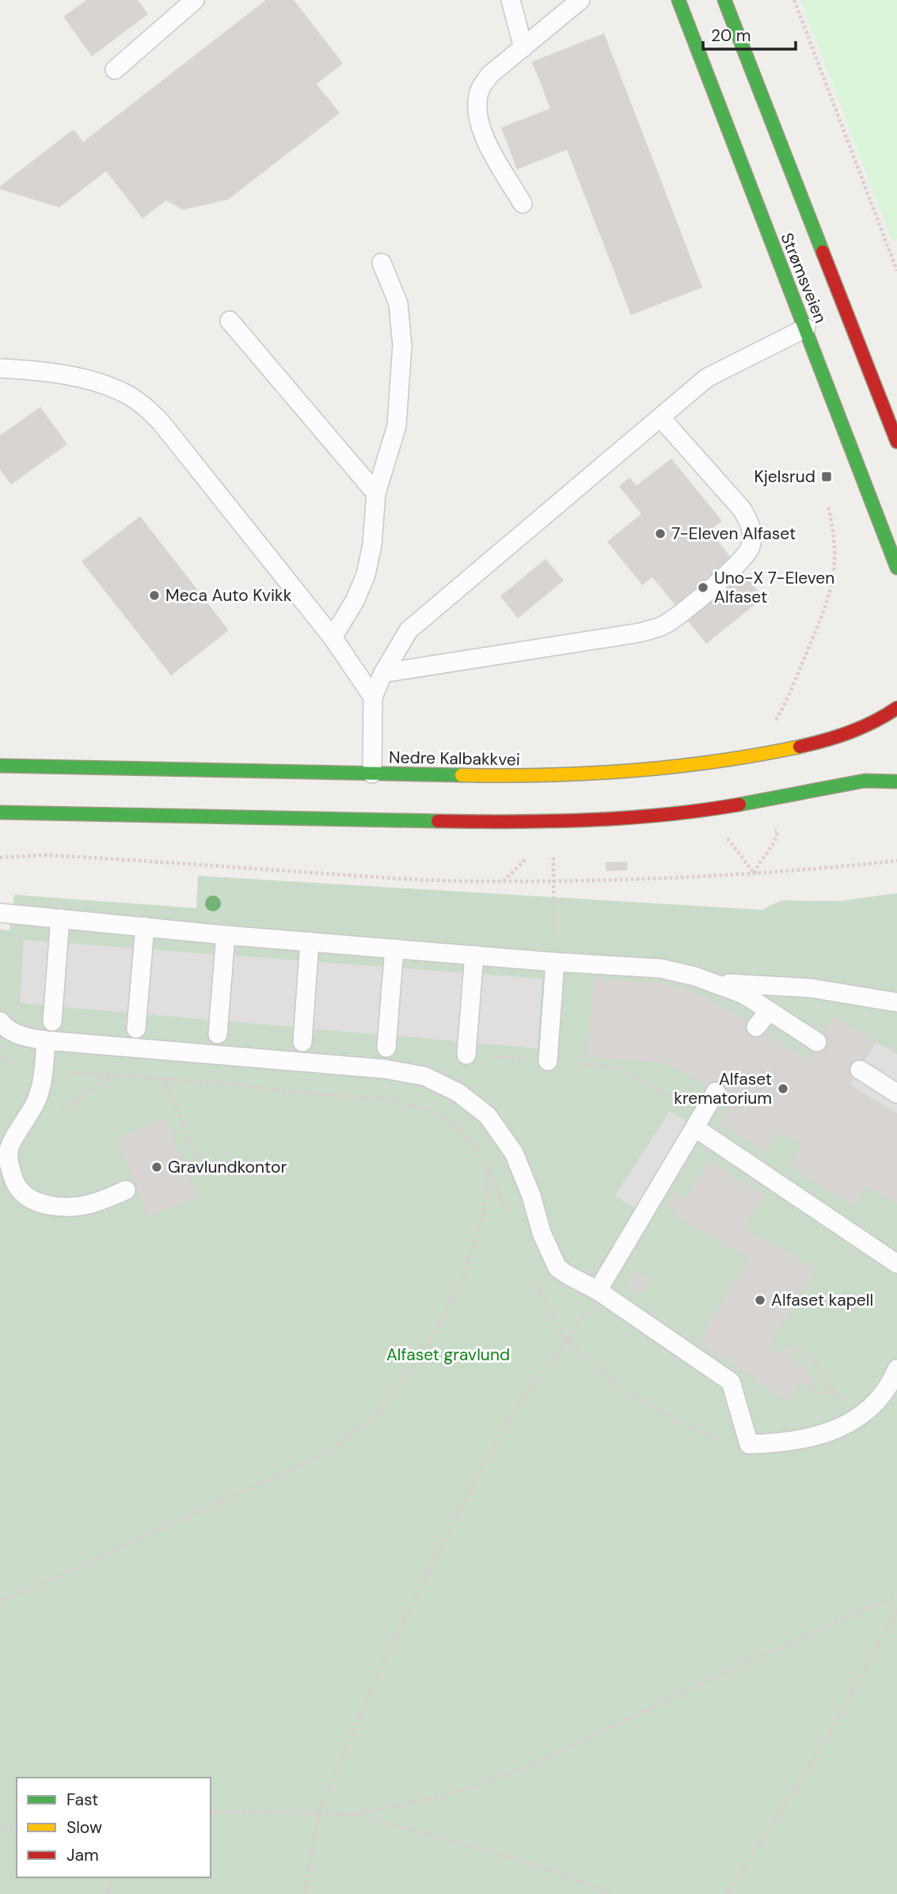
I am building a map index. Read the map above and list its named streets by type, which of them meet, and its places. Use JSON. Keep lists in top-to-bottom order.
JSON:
{
  "streets": {
    "main road": ["Strømsveien", "Nedre Kalbakkvei"]
  },
  "parks": ["Alfaset gravlund"],
  "places": {
    "transit": ["Kjelsrud"],
    "other": [
      "7-Eleven Alfaset",
      "Uno-X 7-Eleven Alfaset",
      "Meca Auto Kvikk",
      "Alfaset krematorium",
      "Gravlundkontor",
      "Alfaset kapell"
    ]
  },
  "legend": ["Fast", "Slow", "Jam"],
  "scale_bar": "20 m"
}
